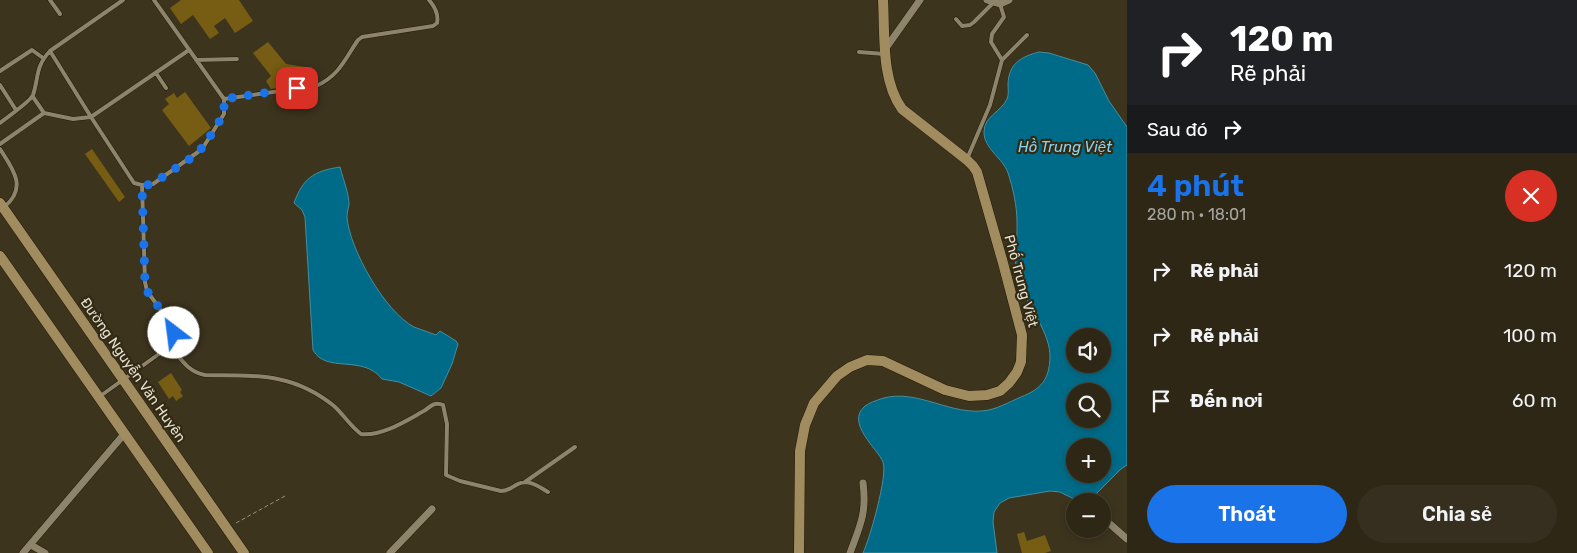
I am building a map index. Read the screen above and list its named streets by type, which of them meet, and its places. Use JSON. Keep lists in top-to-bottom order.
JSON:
{
  "streets": {
    "street": ["Phố Trung Việt", "Đường Nguyễn Văn Huyên"]
  },
  "water": ["Hồ Trung Việt"],
  "page": {
    "turn": ["120 m", "Rẽ phải"],
    "then": "Sau đó",
    "heading": ["4 phút", "280 m · 18:01"],
    "list": [
      {
        "name": "Rẽ phải",
        "value": "120 m"
      },
      {
        "name": "Rẽ phải",
        "value": "100 m"
      },
      {
        "name": "Đến nơi",
        "value": "60 m"
      }
    ],
    "map_buttons": ["+", "−"],
    "buttons": ["Thoát", "Chia sẻ"]
  }
}
